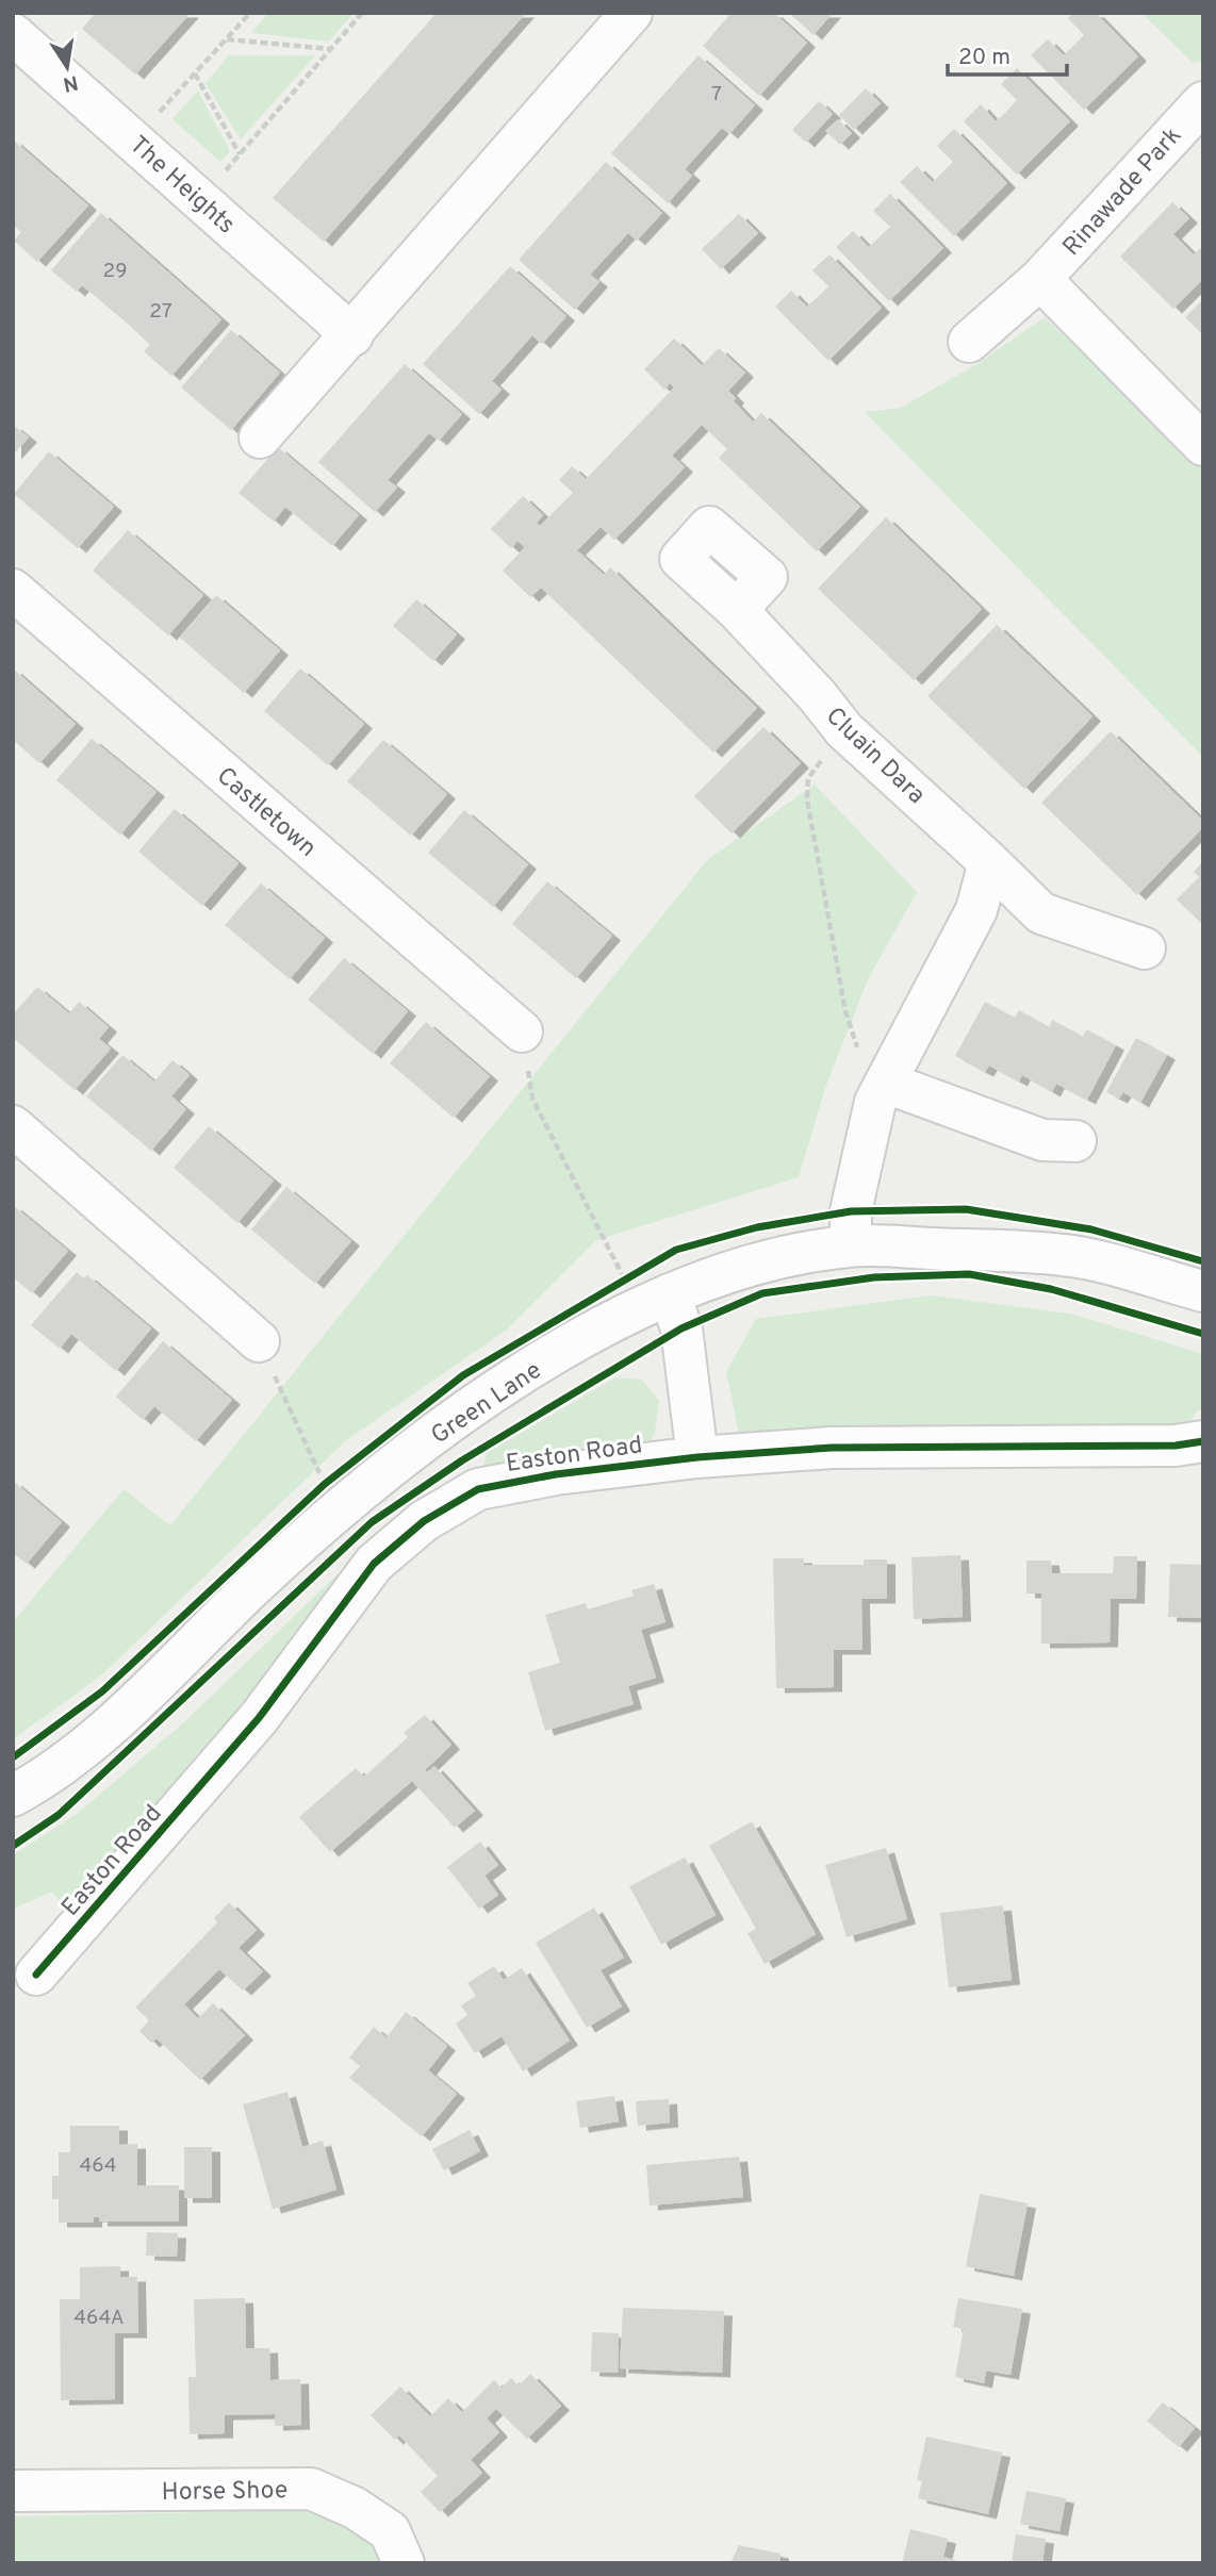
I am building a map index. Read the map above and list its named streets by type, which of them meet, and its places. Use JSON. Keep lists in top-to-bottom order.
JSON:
{
  "streets": {
    "street": [
      "The Heights",
      "Rinawade Park",
      "Cluain Dara",
      "Castletown",
      "Green Lane",
      "Easton Road",
      "Horse Shoe"
    ]
  },
  "house_numbers": [
    "7",
    "29",
    "27",
    "464",
    "464A"
  ],
  "scale_bar": "20 m",
  "north": "bottom"
}
